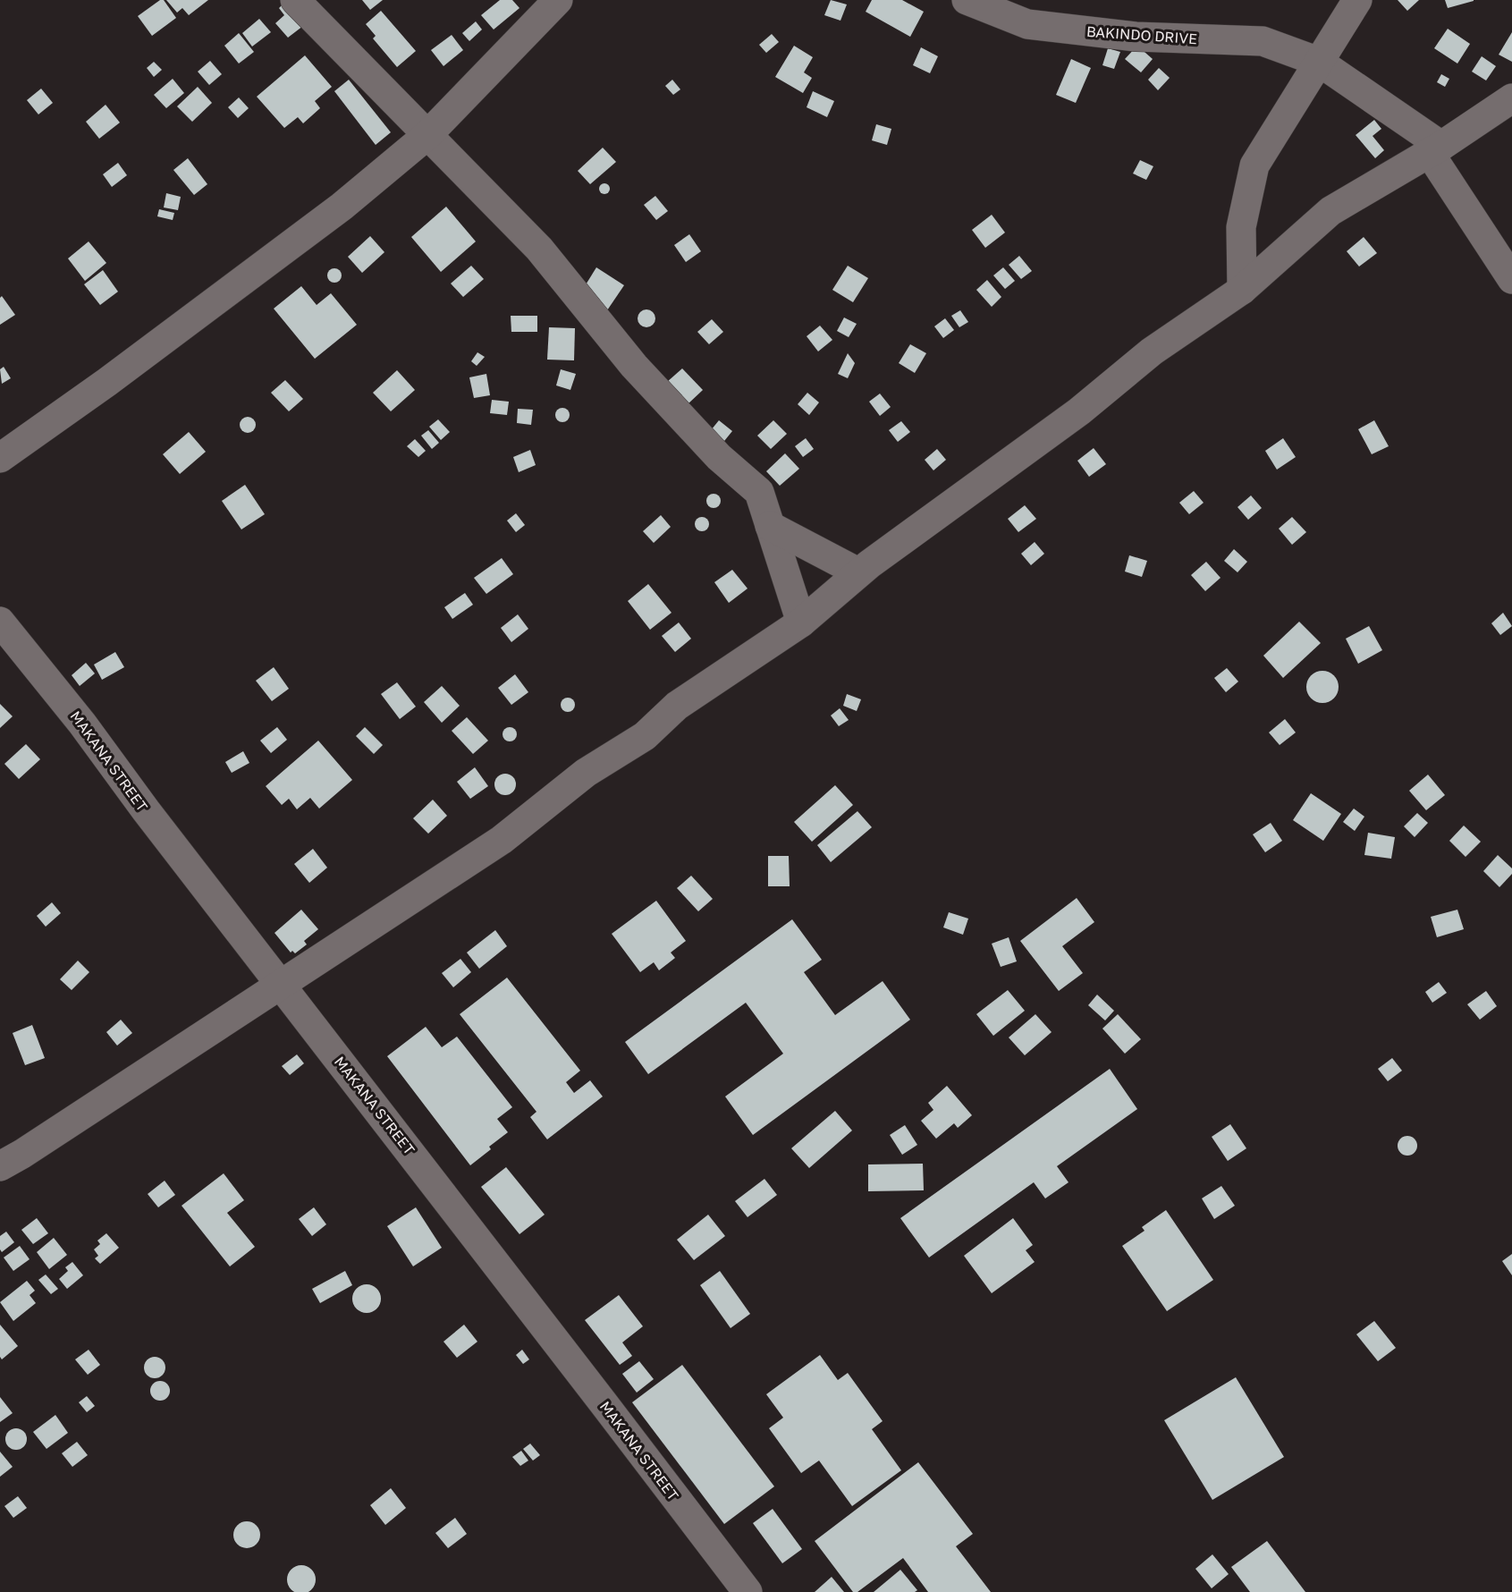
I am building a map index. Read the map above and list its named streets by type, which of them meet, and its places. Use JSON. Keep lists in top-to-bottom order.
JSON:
{
  "streets": {
    "street": ["BAKINDO DRIVE", "MAKANA STREET"]
  }
}
